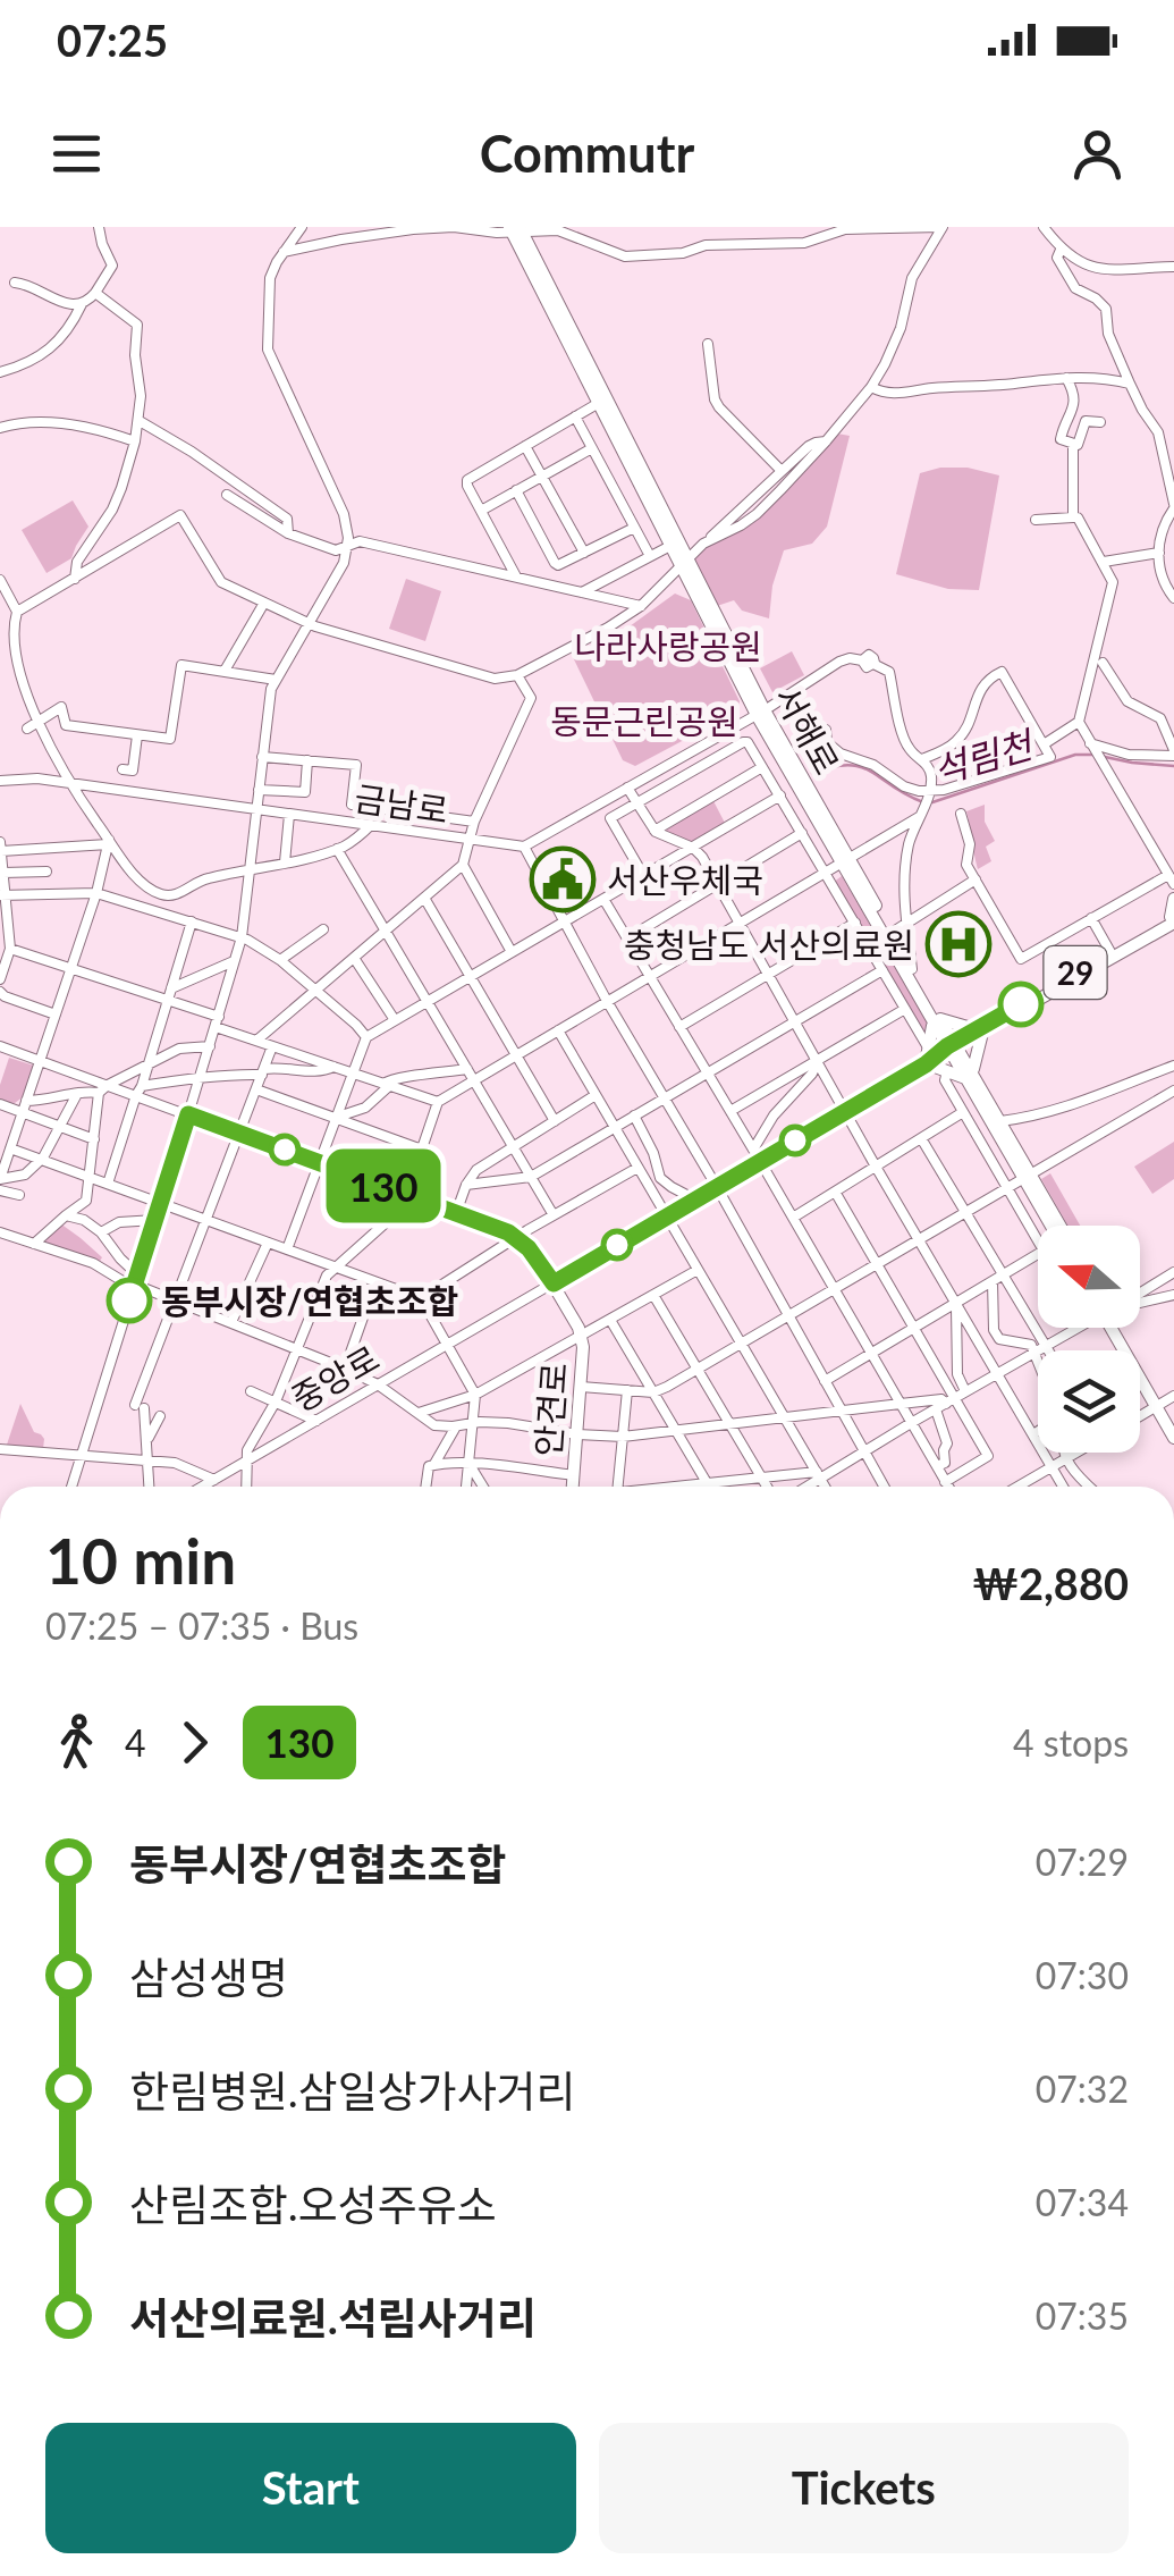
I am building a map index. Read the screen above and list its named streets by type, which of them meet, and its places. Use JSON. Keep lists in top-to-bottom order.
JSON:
{
  "streets": {
    "main road": [
      "서해로",
      "29",
      "중앙로",
      "안견로"
    ],
    "street": ["금남로"]
  },
  "crossings": [
    ["서해로", "중앙로"],
    ["중앙로", "안견로"]
  ],
  "water": ["석림천"],
  "parks": ["나라사랑공원", "동문근린공원"],
  "places": {
    "public building": ["서산우체국"],
    "hospital": ["충청남도 서산의료원"],
    "other": ["동부시장/연협초조합"]
  },
  "lines": ["bus line 130"],
  "north": "left",
  "page": {
    "status": "07:25",
    "header": "Commutr",
    "on_map": "130",
    "heading": ["10 min", "07:25 – 07:35 · Bus", "₩2,880"],
    "legs": ["4", "130", "4 stops"],
    "list": [
      {
        "name": "동부시장/연협초조합",
        "value": "07:29"
      },
      {
        "name": "삼성생명",
        "value": "07:30"
      },
      {
        "name": "한림병원.삼일상가사거리",
        "value": "07:32"
      },
      {
        "name": "산림조합.오성주유소",
        "value": "07:34"
      },
      {
        "name": "서산의료원.석림사거리",
        "value": "07:35"
      }
    ],
    "buttons": ["Start", "Tickets"]
  }
}
